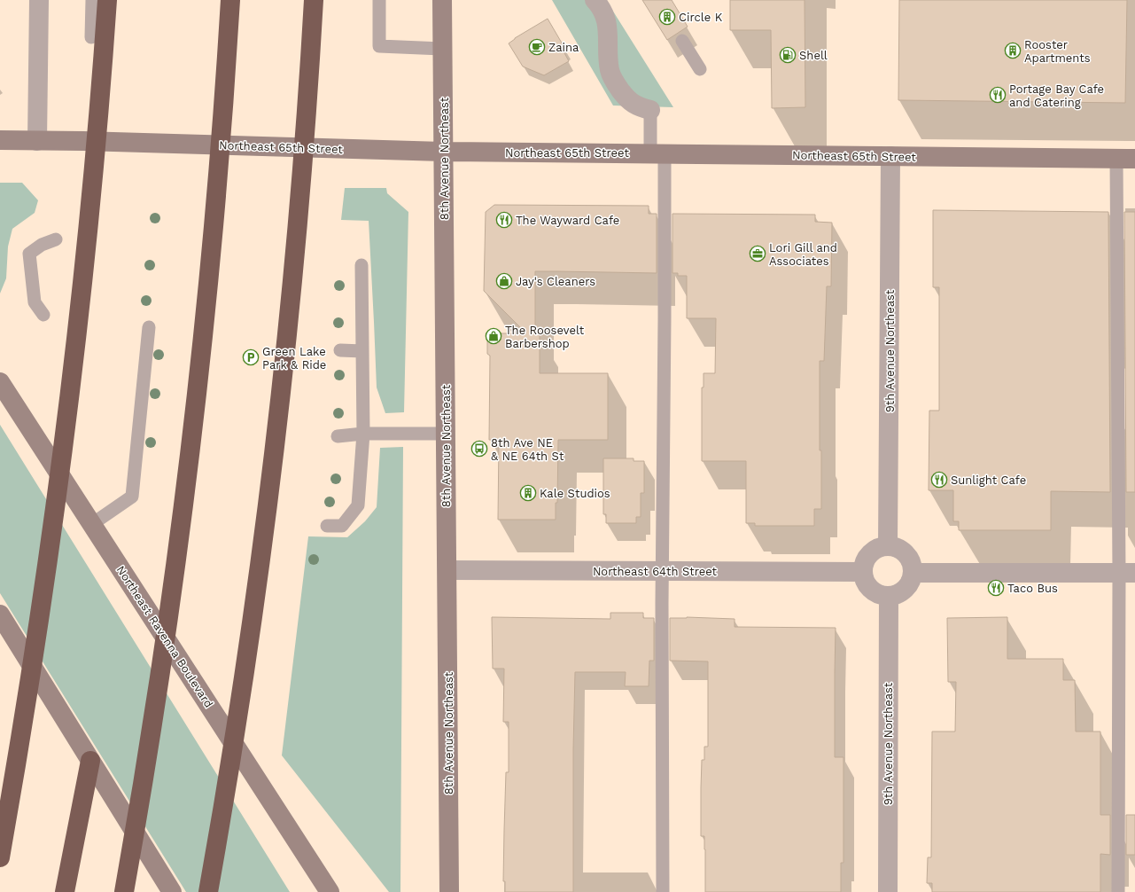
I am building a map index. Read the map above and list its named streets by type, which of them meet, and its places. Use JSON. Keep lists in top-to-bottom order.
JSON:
{
  "streets": {
    "main road": ["Northeast 65th Street", "8th Avenue Northeast", "Northeast Ravenna Boulevard"],
    "street": ["9th Avenue Northeast", "Northeast 64th Street"]
  },
  "crossings": [
    ["Northeast 65th Street", "8th Avenue Northeast"],
    ["Northeast 65th Street", "9th Avenue Northeast"],
    ["8th Avenue Northeast", "Northeast 64th Street"],
    ["9th Avenue Northeast", "Northeast 64th Street"]
  ],
  "places": {
    "building": ["Circle K", "Rooster Apartments", "Kale Studios"],
    "cafe": ["Zaina"],
    "fuel station": ["Shell"],
    "restaurant": [
      "Portage Bay Cafe and Catering",
      "The Wayward Cafe",
      "Sunlight Cafe",
      "Taco Bus"
    ],
    "office": ["Lori Gill and Associates"],
    "shop": ["Jay's Cleaners", "The Roosevelt Barbershop"],
    "parking": ["Green Lake Park & Ride"],
    "bus stop": ["8th Ave NE & NE 64th St"]
  }
}
